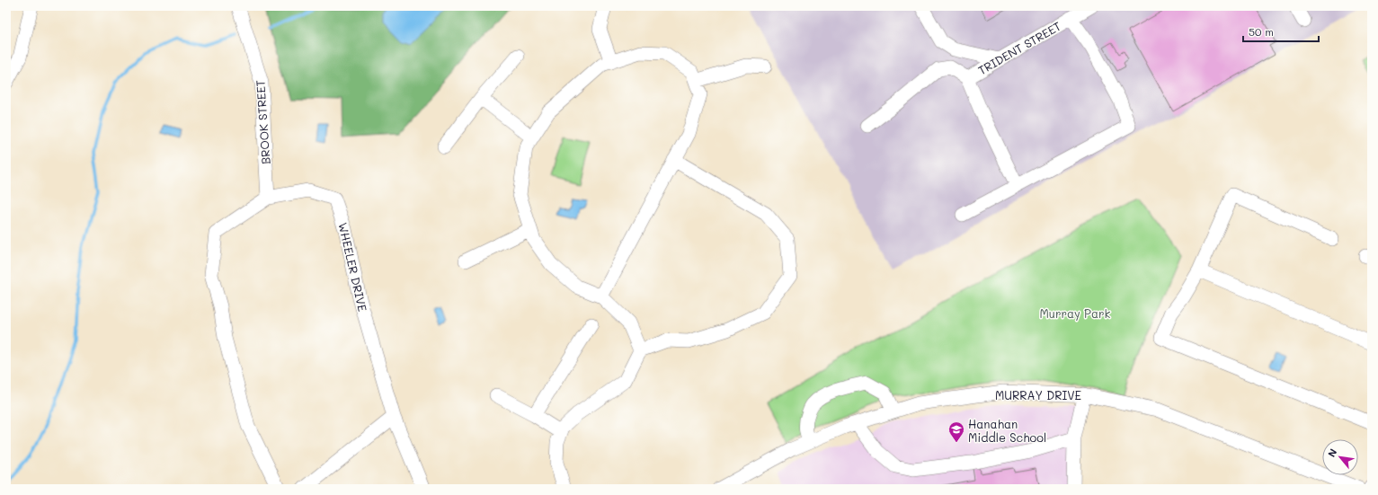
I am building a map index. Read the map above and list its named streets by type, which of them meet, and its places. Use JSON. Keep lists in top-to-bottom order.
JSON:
{
  "streets": {
    "street": [
      "TRIDENT STREET",
      "BROOK STREET",
      "WHEELER DRIVE",
      "MURRAY DRIVE"
    ]
  },
  "crossings": [
    ["BROOK STREET", "WHEELER DRIVE"]
  ],
  "parks": ["Murray Park"],
  "places": {
    "school or university": ["Hanahan Middle School"]
  },
  "scale_bar": "50 m",
  "north": "top left"
}
